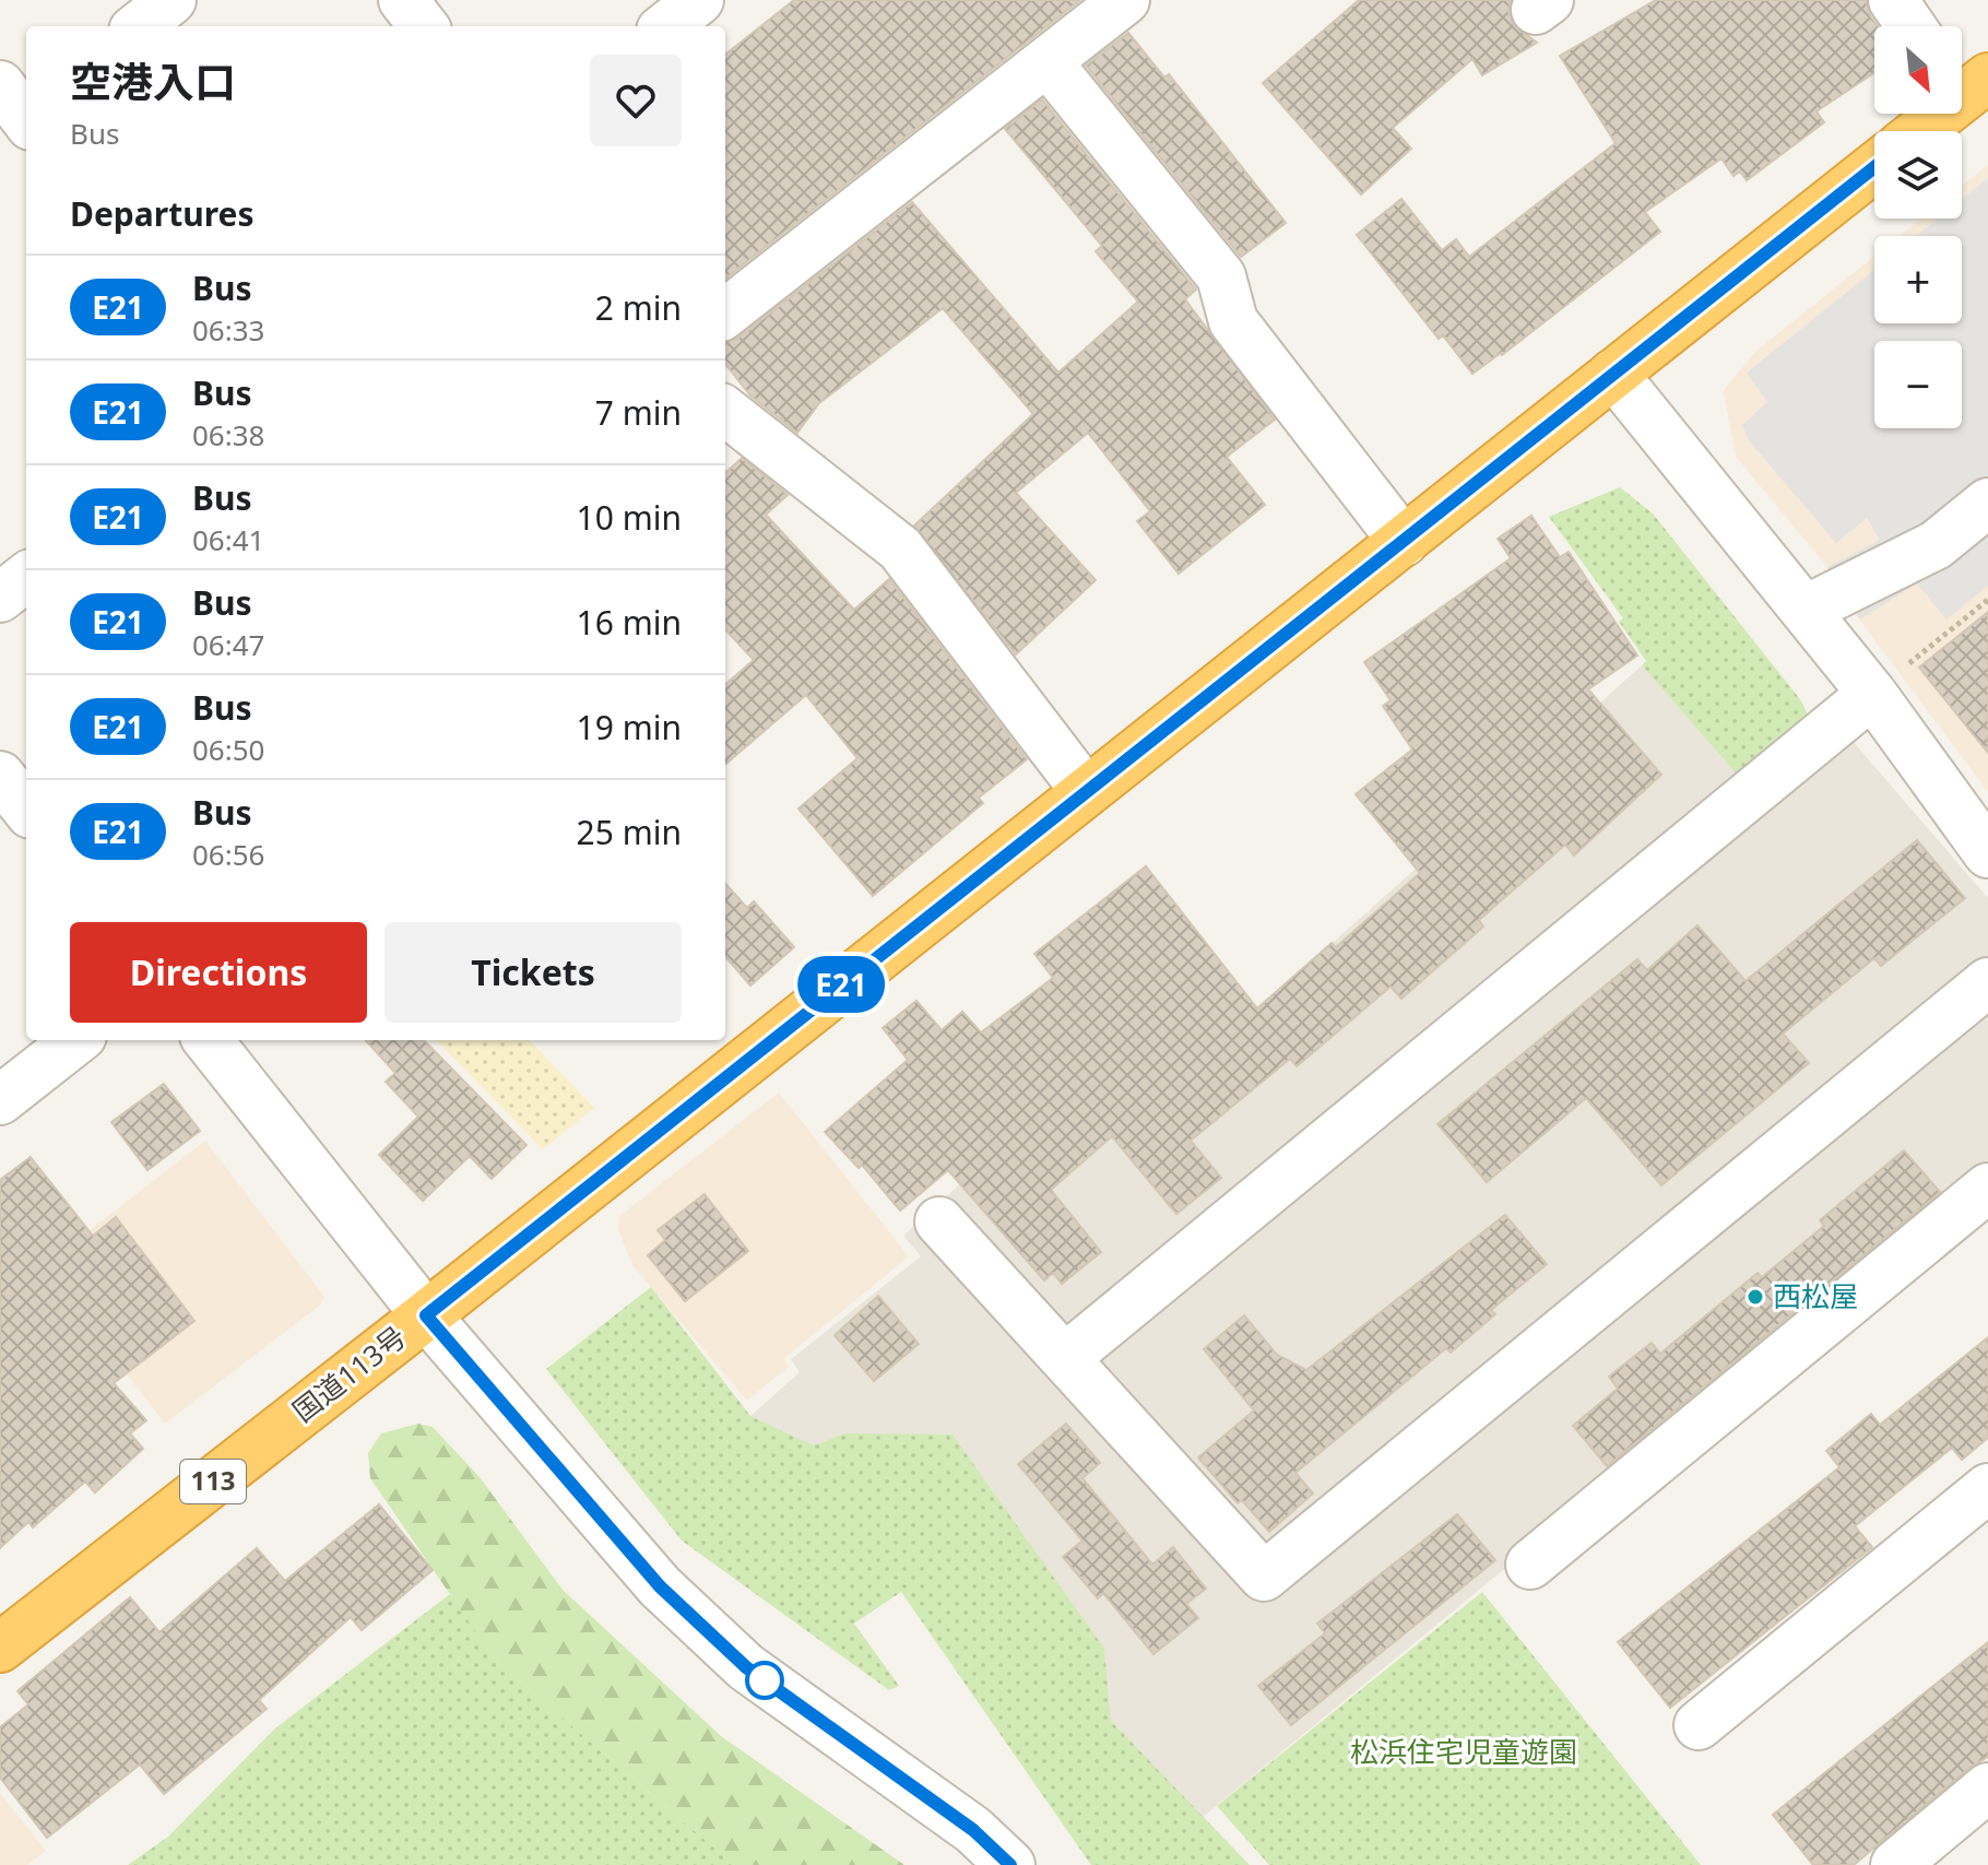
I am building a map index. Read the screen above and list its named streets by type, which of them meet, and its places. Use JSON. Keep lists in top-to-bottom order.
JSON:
{
  "streets": {
    "highway": ["国道113号", "113"]
  },
  "parks": ["松浜住宅児童遊園"],
  "places": ["西松屋"],
  "lines": ["bus line E21"],
  "north": "bottom right",
  "page": {
    "on_map": "E21",
    "map_buttons": ["+", "−"],
    "heading": [
      ["空港入口", "Bus"],
      "Departures"
    ],
    "list": [
      {
        "mark": "E21",
        "name": "Bus",
        "note": "06:33",
        "value": "2 min"
      },
      {
        "mark": "E21",
        "name": "Bus",
        "note": "06:38",
        "value": "7 min"
      },
      {
        "mark": "E21",
        "name": "Bus",
        "note": "06:41",
        "value": "10 min"
      },
      {
        "mark": "E21",
        "name": "Bus",
        "note": "06:47",
        "value": "16 min"
      },
      {
        "mark": "E21",
        "name": "Bus",
        "note": "06:50",
        "value": "19 min"
      },
      {
        "mark": "E21",
        "name": "Bus",
        "note": "06:56",
        "value": "25 min"
      }
    ],
    "buttons": ["Directions", "Tickets"]
  }
}
